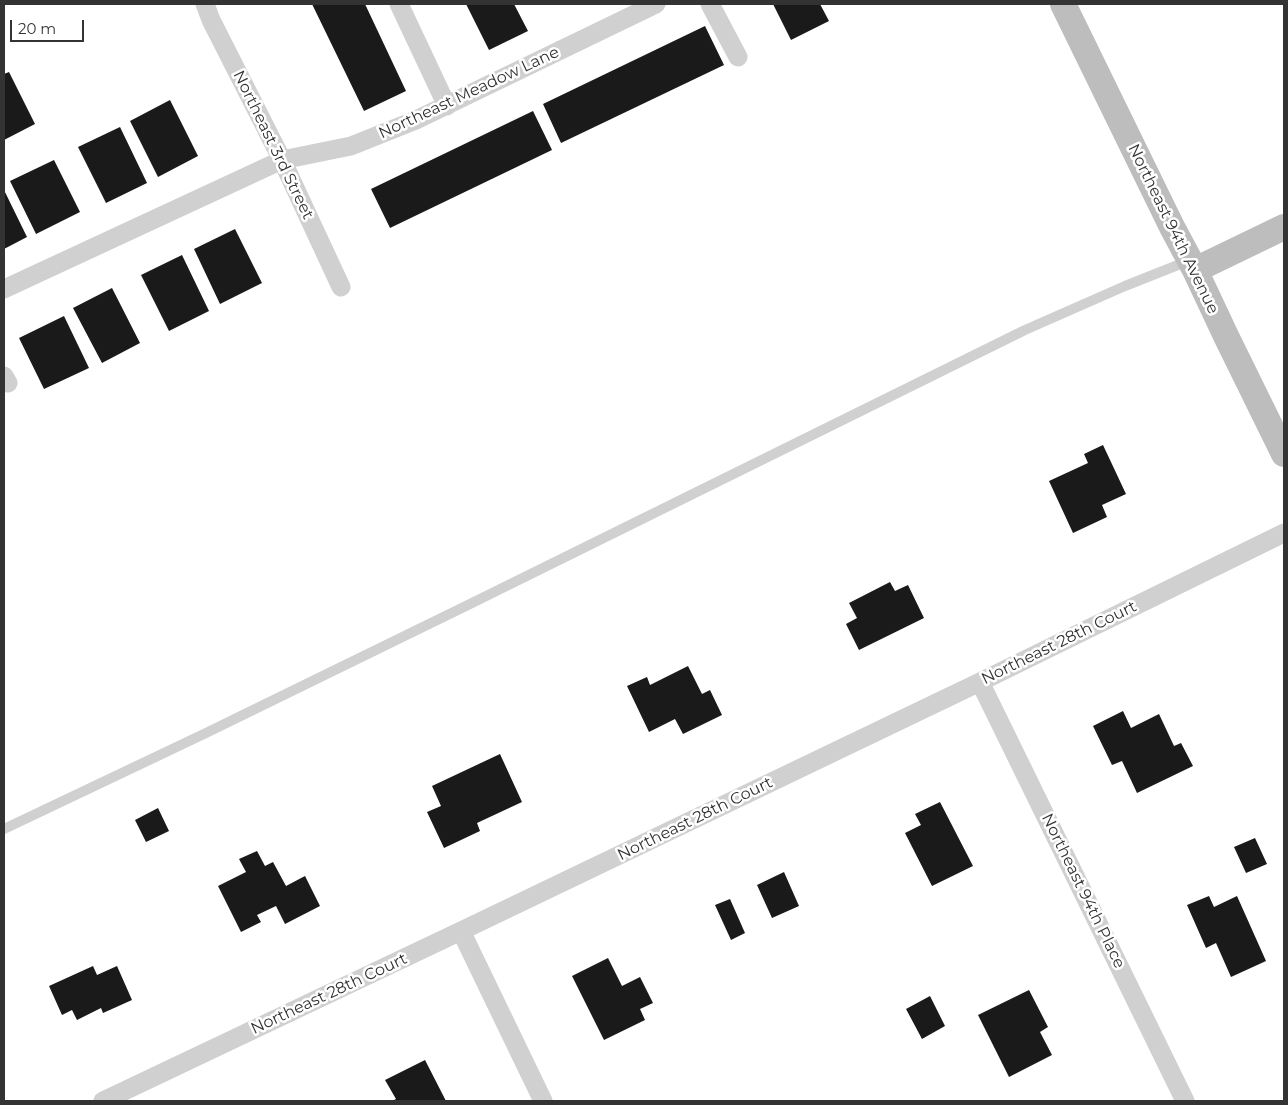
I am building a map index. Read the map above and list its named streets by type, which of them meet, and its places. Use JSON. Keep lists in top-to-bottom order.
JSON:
{
  "streets": {
    "main road": ["Northeast 94th Avenue"],
    "street": [
      "Northeast Meadow Lane",
      "Northeast 3rd Street",
      "Northeast 28th Court",
      "Northeast 94th Place"
    ]
  },
  "crossings": [
    ["Northeast Meadow Lane", "Northeast 3rd Street"],
    ["Northeast 28th Court", "Northeast 94th Place"]
  ],
  "scale_bar": "20 m"
}
